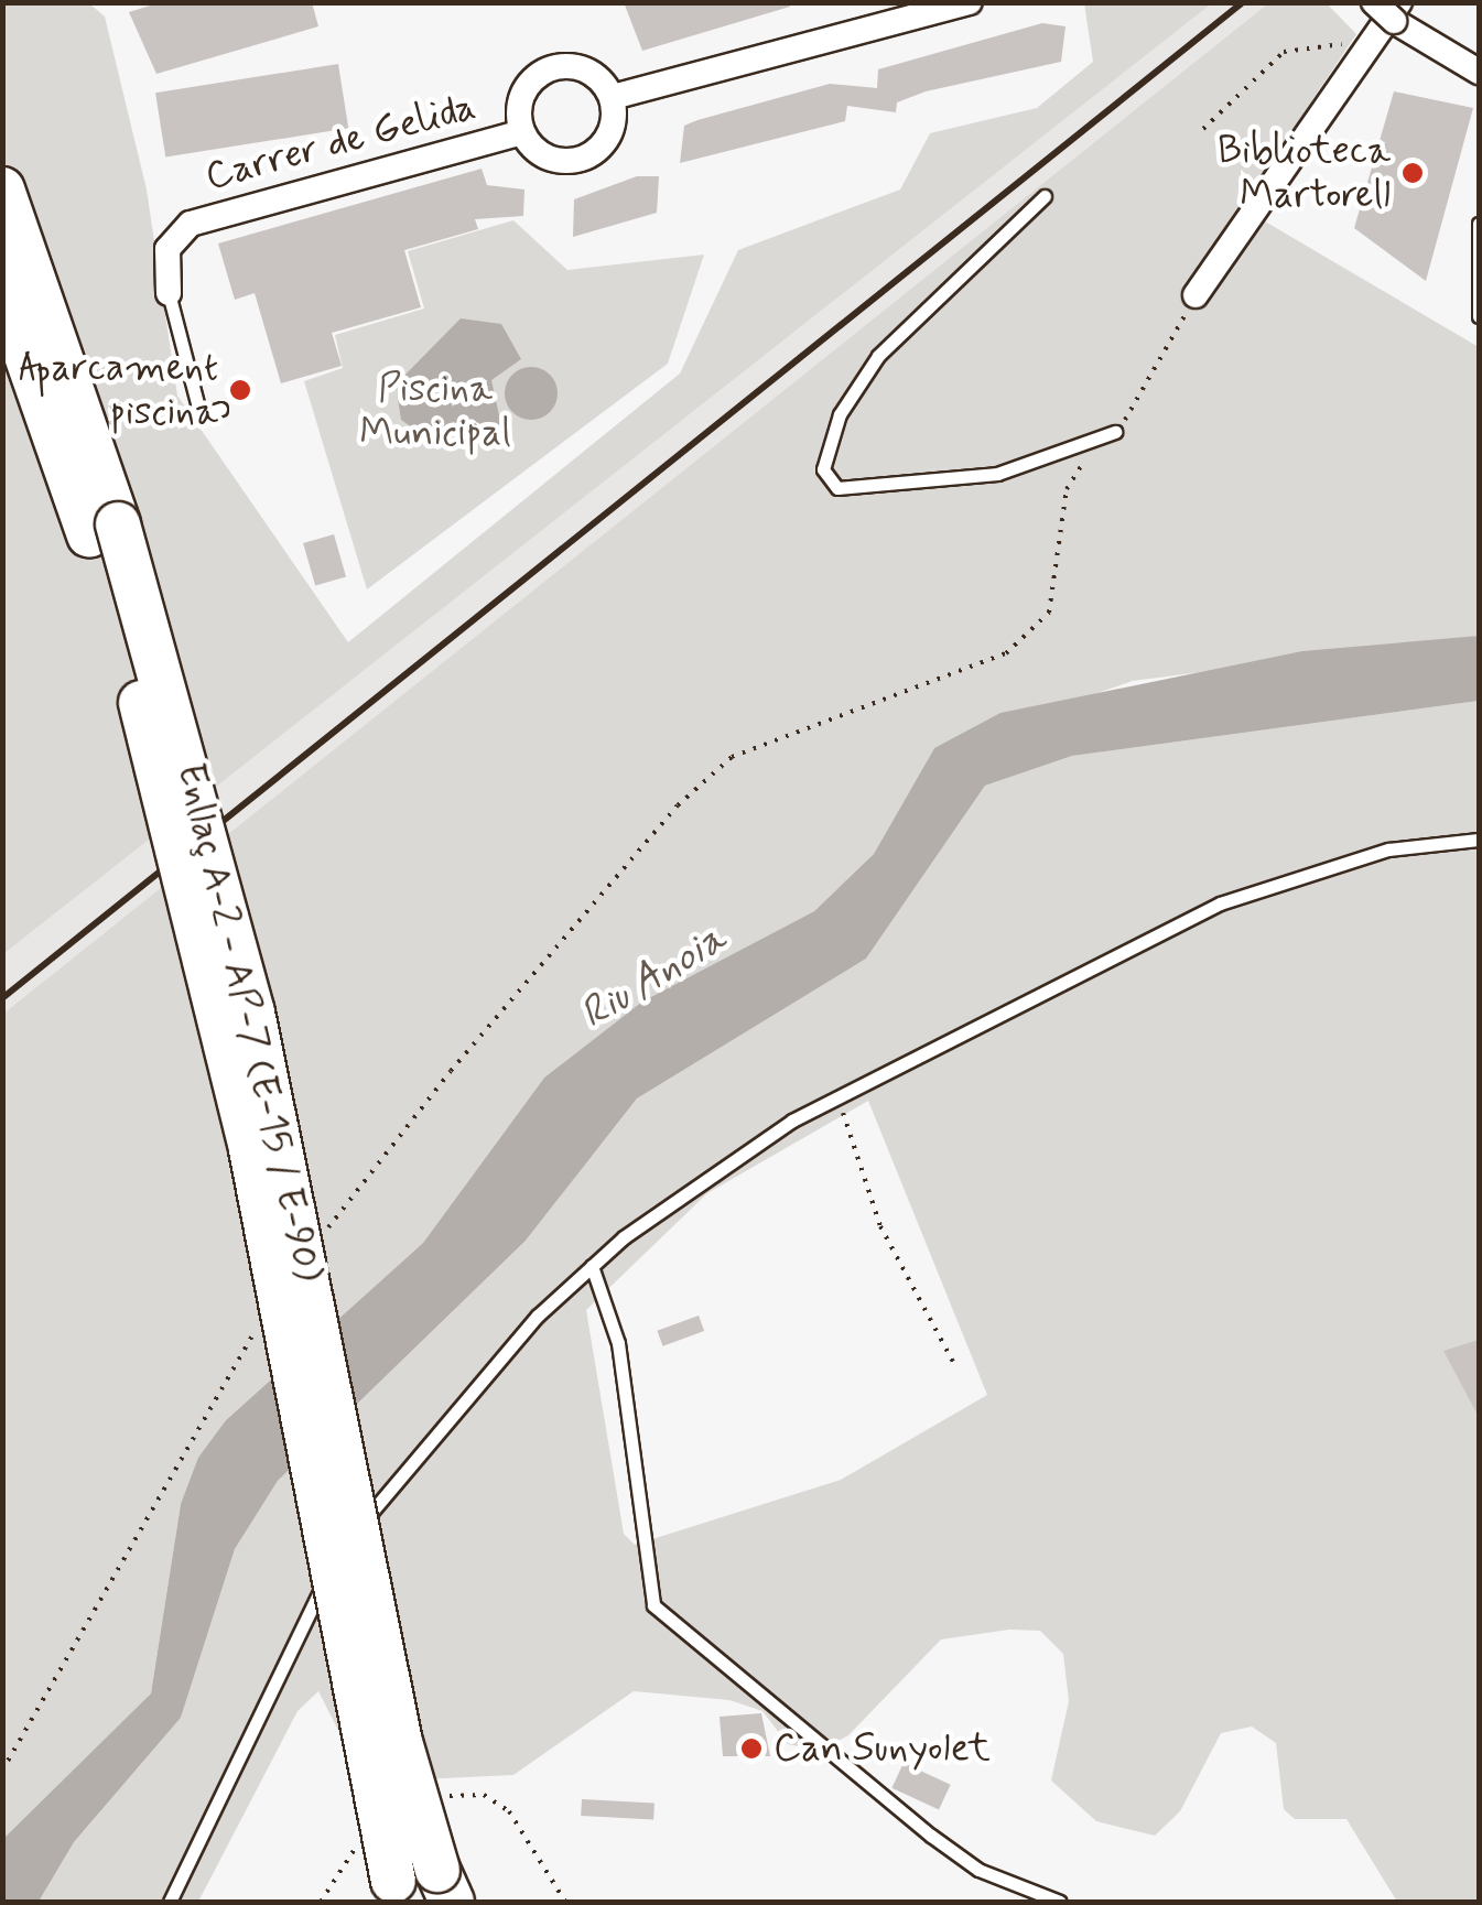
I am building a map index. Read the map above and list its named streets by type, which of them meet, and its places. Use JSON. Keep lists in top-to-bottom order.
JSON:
{
  "streets": {
    "highway": ["Enllaç A-2 - AP-7 (E-15 / E-90)"],
    "street": ["Carrer de Gelida"]
  },
  "water": ["Riu Anoia"],
  "parks": ["Piscina Municipal"],
  "places": ["Biblioteca Martorell", "Aparcament piscina", "Can Sunyolet"]
}
